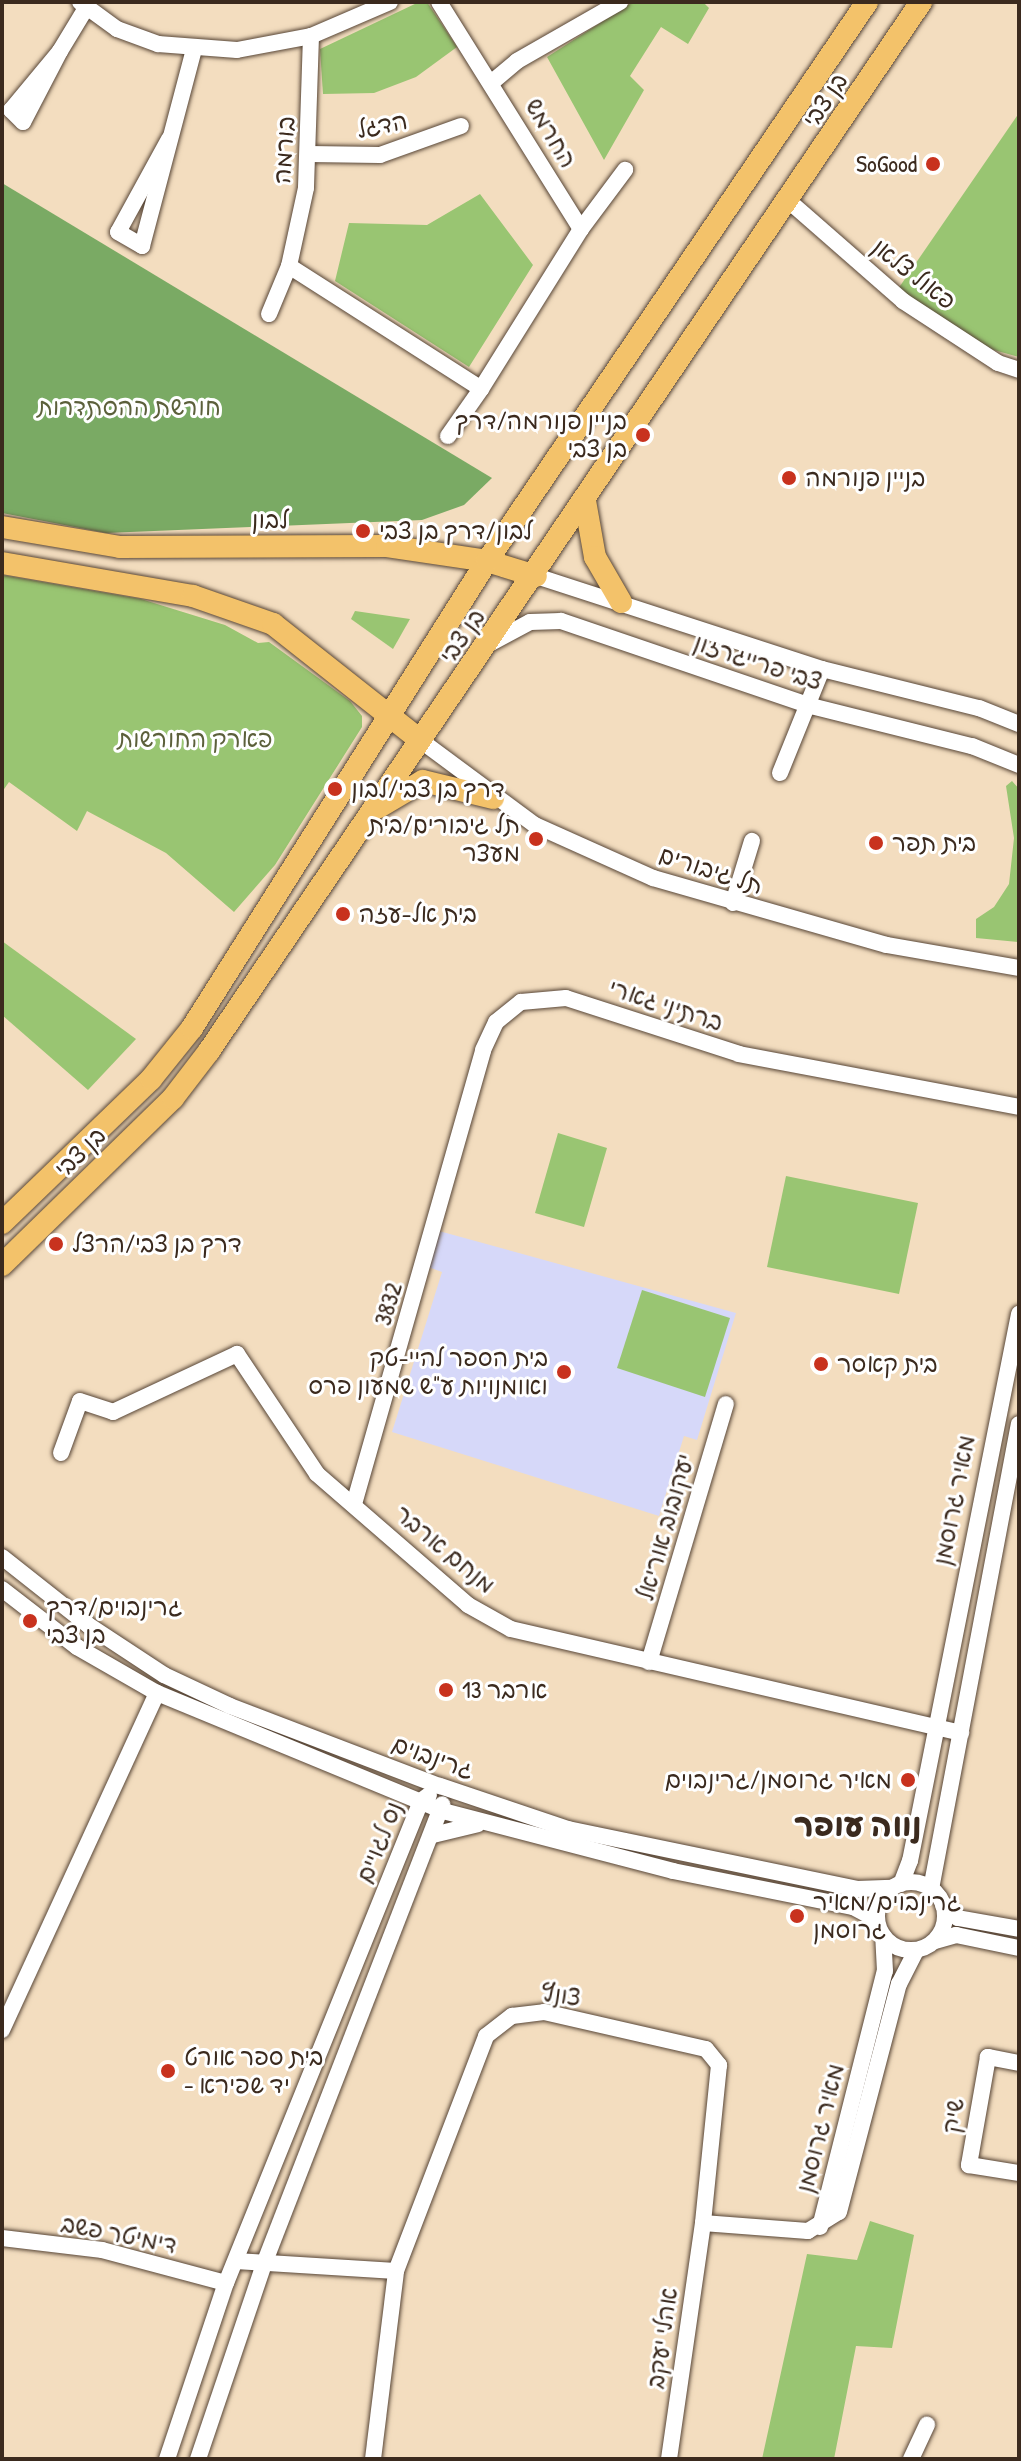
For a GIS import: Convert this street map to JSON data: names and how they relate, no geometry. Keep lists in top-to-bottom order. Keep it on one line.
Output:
{"streets":{"main road":["בן צבי","לבון"],"street":["הדגל","החרמש","בורמה","פאול צלאן","צבי פרייגרזון","תל גיבורים","ברתיני גארי","3832","מאיר גרוסמן","יעקובוב אוריאל","מנחם ארבר","גרינבוים","נס לגויים","צונץ","שיק","דימיטר פשב","אהלי יעקב"]},"crossings":[["בן צבי","פאול צלאן"],["בן צבי","לבון"],["בן צבי","צבי פרייגרזון"],["בן צבי","תל גיבורים"],["הדגל","בורמה"],["לבון","צבי פרייגרזון"],["ברתיני גארי","3832"],["3832","מנחם ארבר"],["מאיר גרוסמן","מנחם ארבר"],["מאיר גרוסמן","גרינבוים"],["יעקובוב אוריאל","מנחם ארבר"],["גרינבוים","נס לגויים"],["נס לגויים","דימיטר פשב"],["צונץ","אהלי יעקב"]],"districts":["נווה עופר"],"parks":["חורשת ההסתדרות","פארק החורשות"],"places":["SoGood","בניין פנורמה/דרך בן צבי","בניין פנורמה","לבון/דרך בן צבי","דרך בן צבי/לבון","תל גיבורים/בית מעצר","בית תפר","בית אל-עזה","דרך בן צבי/הרצל","בית קאסר","בית הספר להיי-טק ואומנויות ע\"ש שמעון פרס","גרינבוים/דרך בן צבי","ארבר 13","מאיר גרוסמן/גרינבוים","גרינבוים/מאיר גרוסמן","בית ספר אורט - יד שפירא"]}
